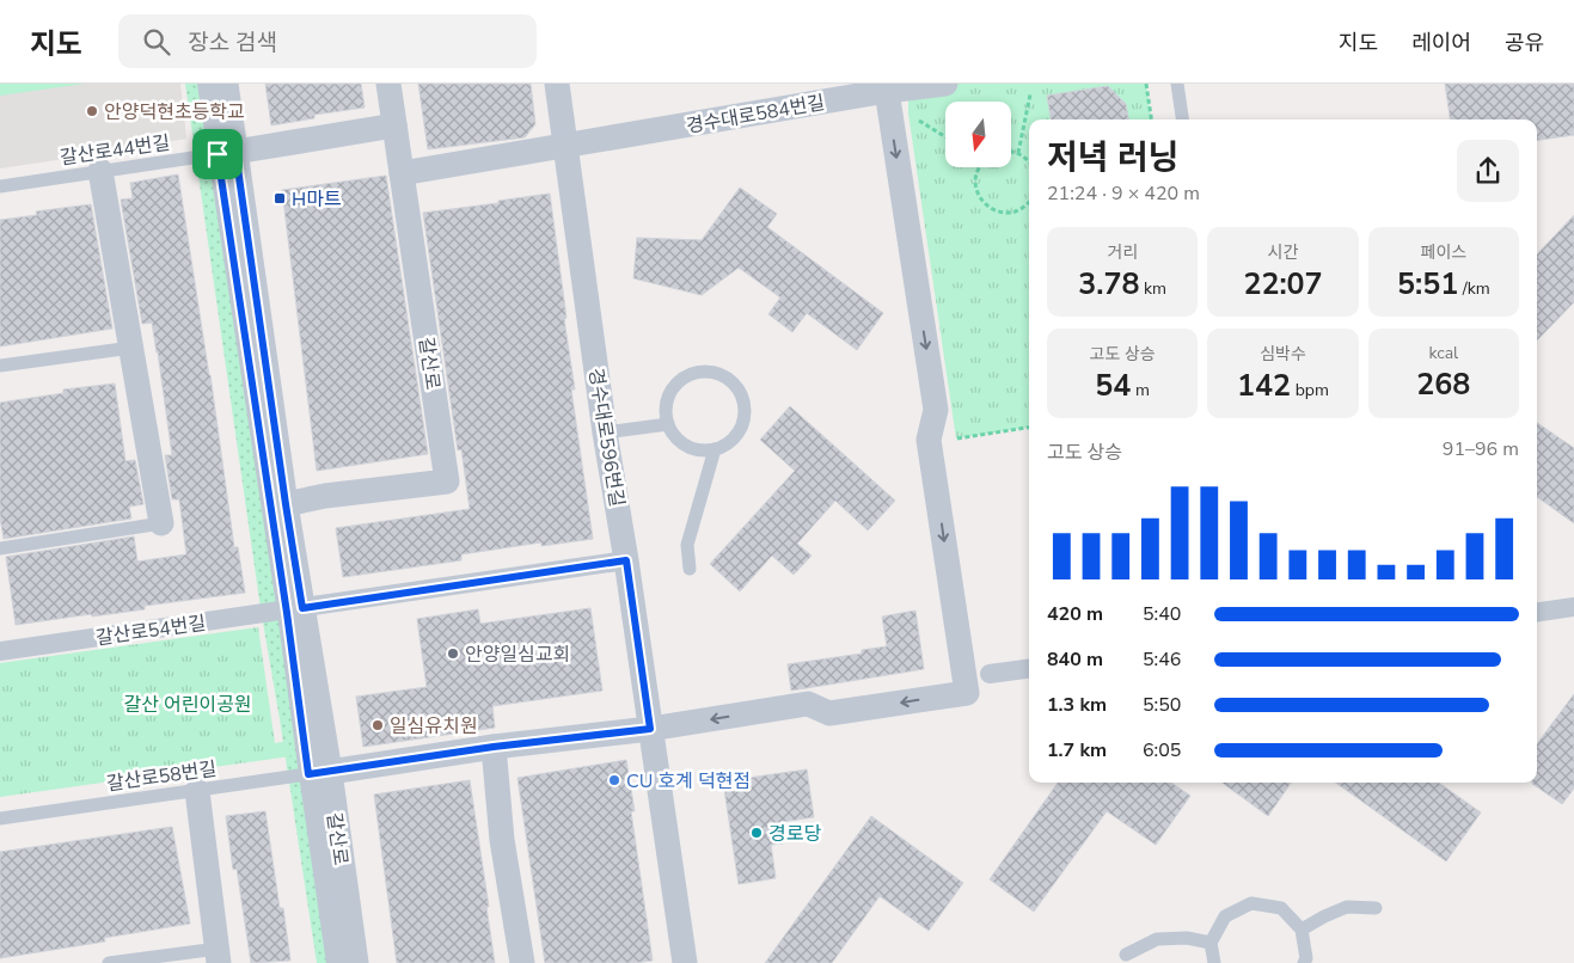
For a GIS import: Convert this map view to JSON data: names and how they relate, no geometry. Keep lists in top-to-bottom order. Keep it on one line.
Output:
{"streets":{"street":["경수대로584번길","갈산로","경수대로596번길","갈산로54번길"],"lane":["갈산로44번길","갈산로58번길"]},"crossings":[["경수대로584번길","갈산로"],["경수대로584번길","경수대로596번길"],["갈산로44번길","갈산로"],["갈산로","갈산로54번길"],["갈산로","갈산로58번길"]],"parks":["갈산 어린이공원"],"places":{"other":["안양덕현초등학교","안양일심교회","일심유치원","CU 호계 덕현점","경로당"],"transit":["H마트"]},"north":"bottom","page":{"header":"지도","search":"장소 검색","nav":["지도","레이어","공유"],"heading":["저녁 러닝","21:24 · 9 × 420 m"],"stats":[["거리","3.78 km"],["시간","22:07"],["페이스","5:51 /km"],["고도 상승","54 m"],["심박수","142 bpm"],["kcal","268"]],"chart":["고도 상승","91–96 m"],"list":[{"name":"420 m","note":"5:40"},{"name":"840 m","note":"5:46"},{"name":"1.3 km","note":"5:50"},{"name":"1.7 km","note":"6:05"}]}}
